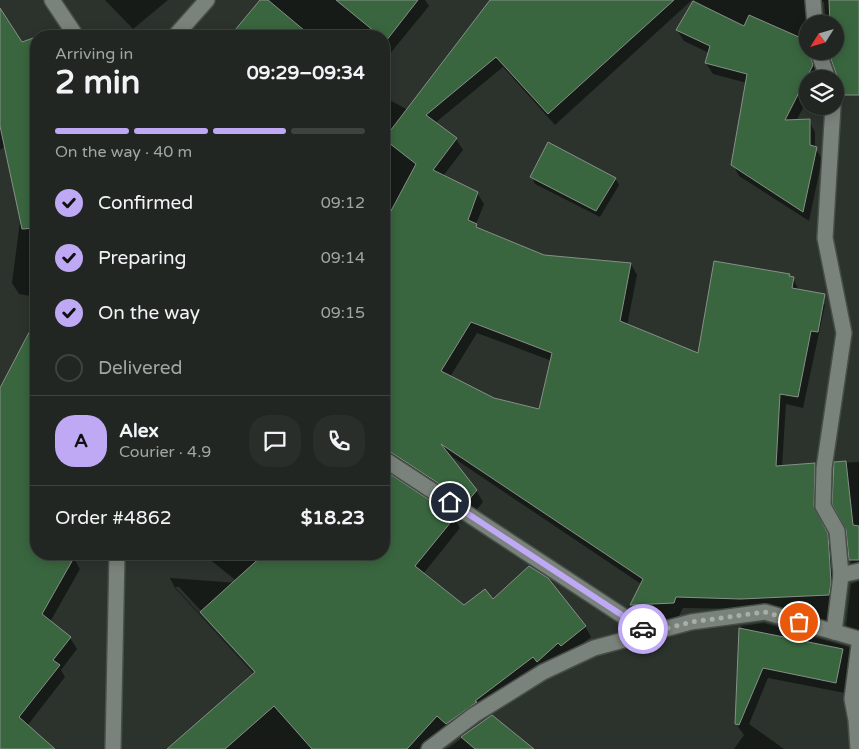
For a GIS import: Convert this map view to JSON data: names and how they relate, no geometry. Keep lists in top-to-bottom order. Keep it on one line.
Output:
{"north":"bottom left","page":{"heading":["2 min","Arriving in","09:29–09:34"],"panel":["Alex","Courier · 4.9","Order #4862","$18.23"],"bar":"On the way · 40 m","list":[["Confirmed","09:12"],["Preparing","09:14"],["On the way","09:15"],"Delivered"],"round":"A"}}
